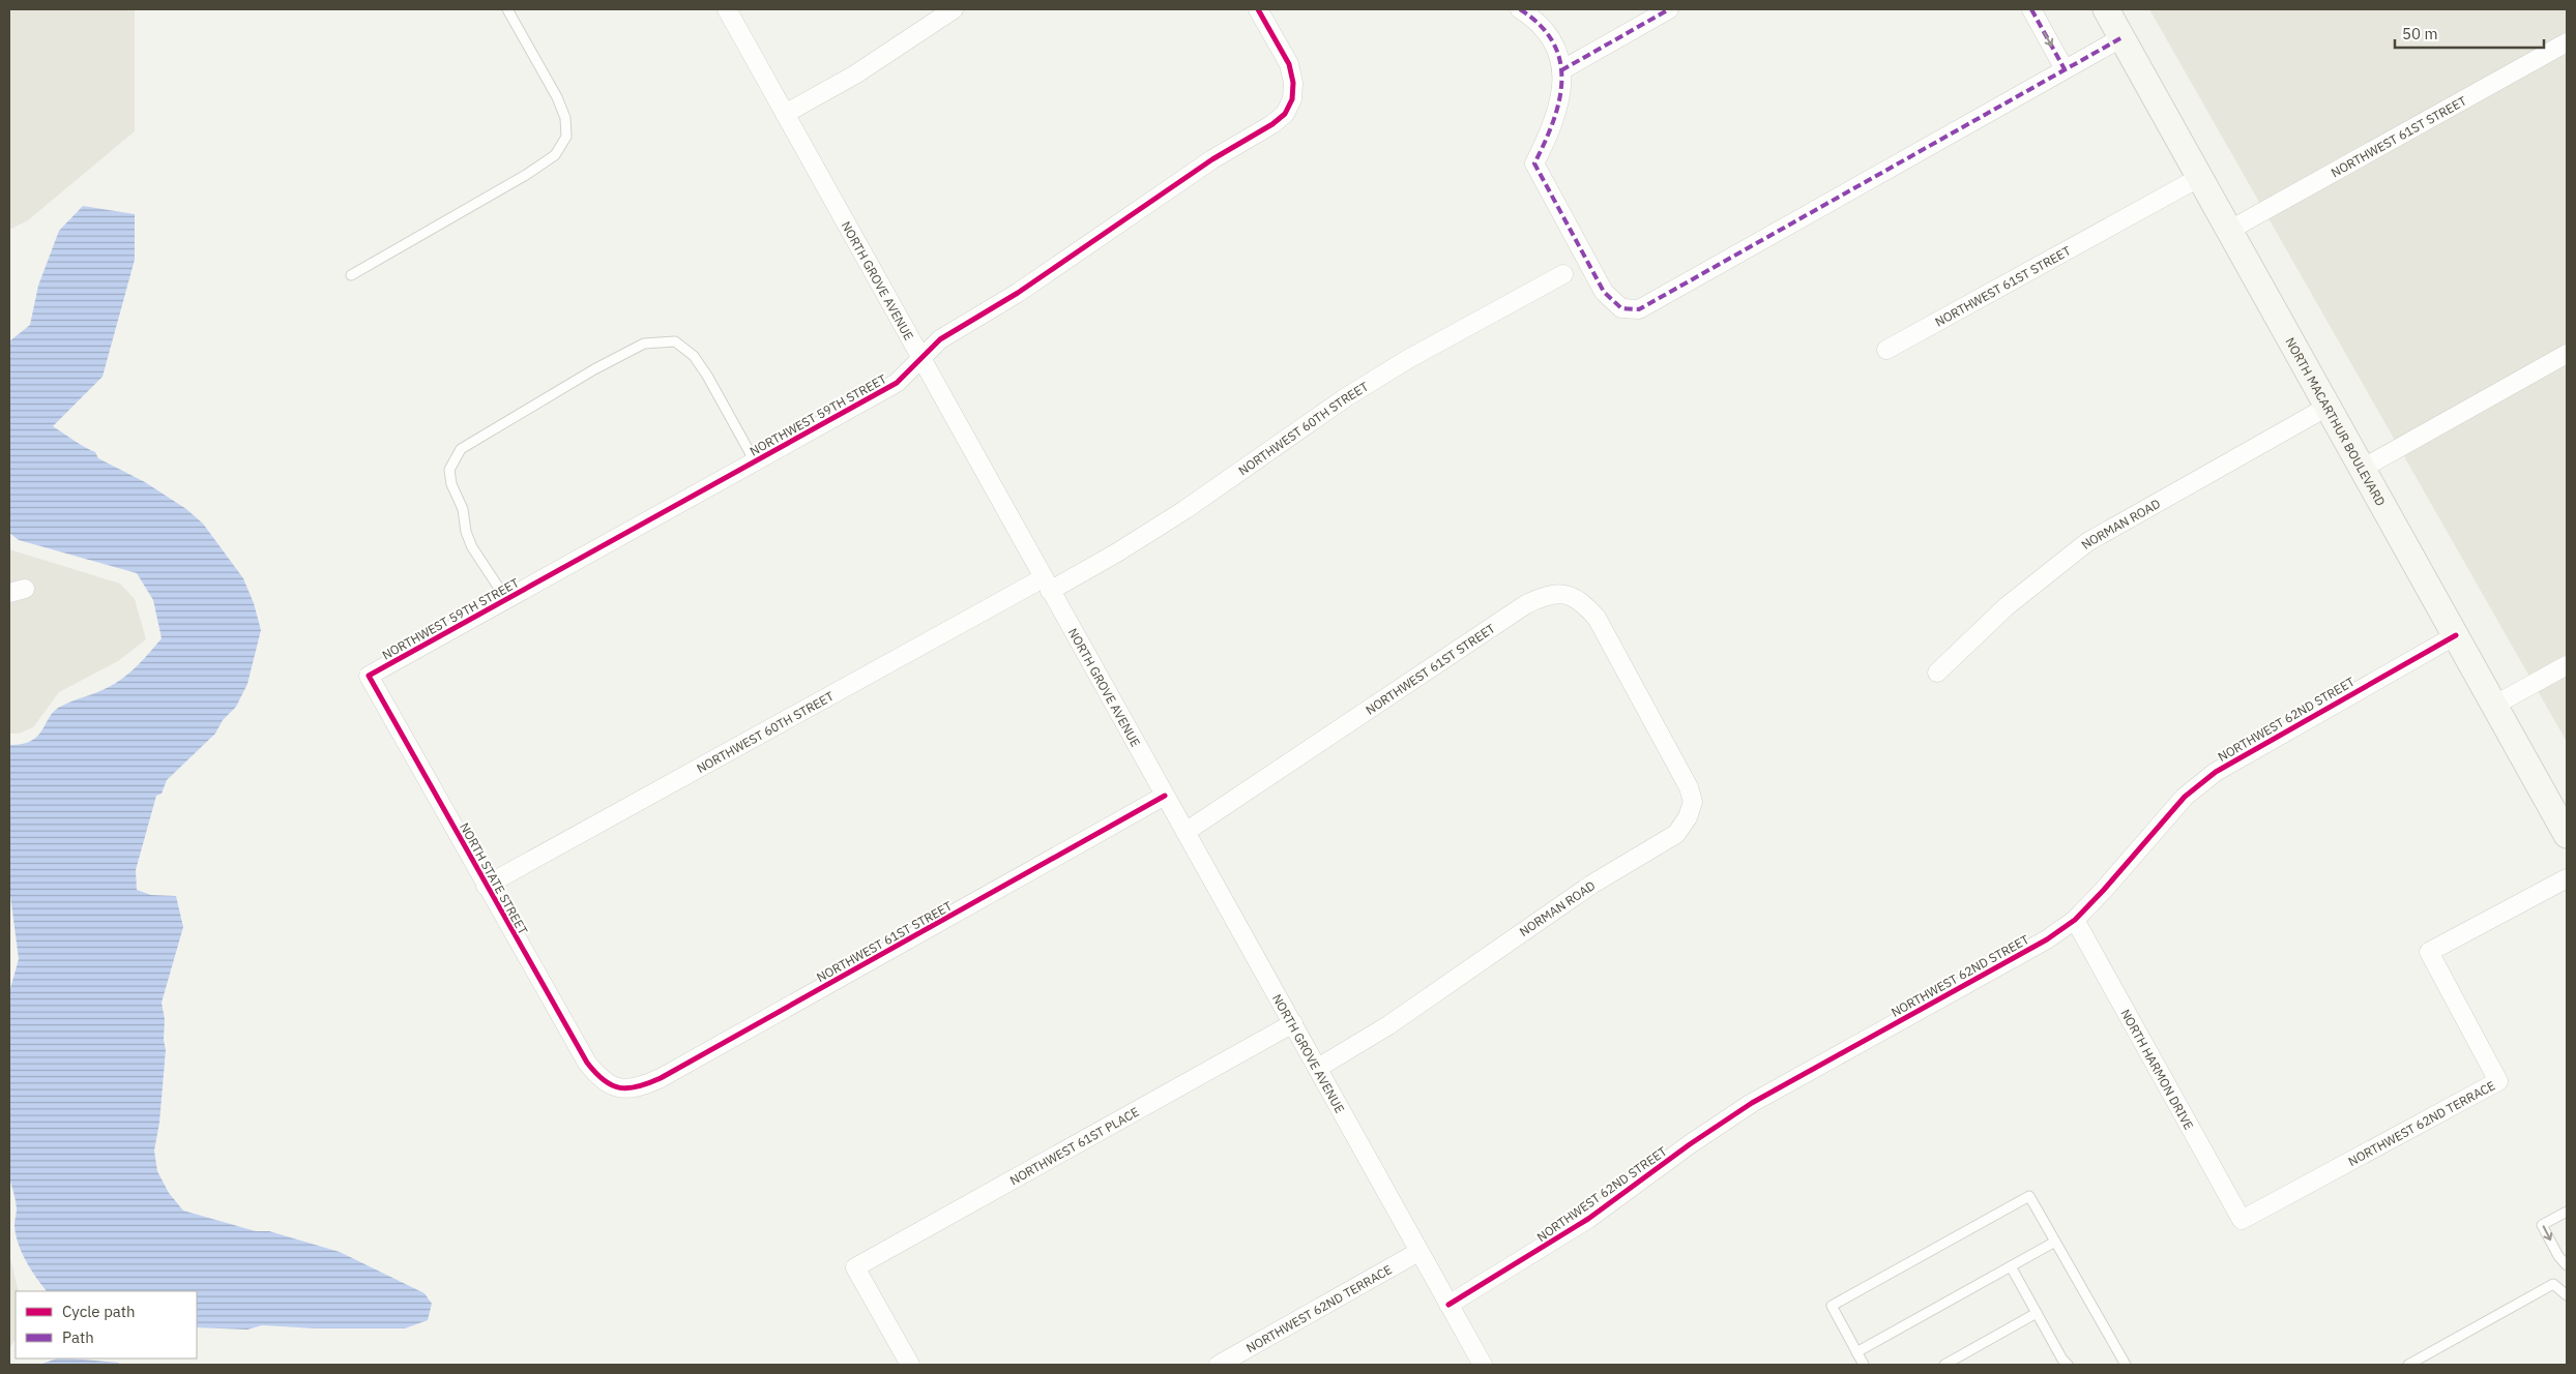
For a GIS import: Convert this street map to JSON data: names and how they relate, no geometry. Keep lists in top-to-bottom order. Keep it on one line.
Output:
{"streets":{"main road":["NORTH MACARTHUR BOULEVARD"],"street":["NORTHWEST 61ST STREET","NORTH GROVE AVENUE","NORTHWEST 59TH STREET","NORTHWEST 60TH STREET","NORMAN ROAD","NORTHWEST 62ND STREET","NORTH STATE STREET","NORTH HARMON DRIVE","NORTHWEST 62ND TERRACE","NORTHWEST 61ST PLACE"]},"crossings":[["NORTHWEST 61ST STREET","NORTH GROVE AVENUE"],["NORTHWEST 61ST STREET","NORTH MACARTHUR BOULEVARD"],["NORTHWEST 61ST STREET","NORMAN ROAD"],["NORTHWEST 61ST STREET","NORTH STATE STREET"],["NORTH GROVE AVENUE","NORTHWEST 59TH STREET"],["NORTH GROVE AVENUE","NORTHWEST 60TH STREET"],["NORTH GROVE AVENUE","NORMAN ROAD"],["NORTH GROVE AVENUE","NORTHWEST 62ND STREET"],["NORTH GROVE AVENUE","NORTHWEST 62ND TERRACE"],["NORTH GROVE AVENUE","NORTHWEST 61ST PLACE"],["NORTHWEST 59TH STREET","NORTH STATE STREET"],["NORTH MACARTHUR BOULEVARD","NORMAN ROAD"],["NORTH MACARTHUR BOULEVARD","NORTHWEST 62ND STREET"],["NORTHWEST 60TH STREET","NORTH STATE STREET"],["NORTHWEST 62ND STREET","NORTH HARMON DRIVE"],["NORTH HARMON DRIVE","NORTHWEST 62ND TERRACE"]],"legend":["Cycle path","Path"],"scale_bar":"50 m"}
